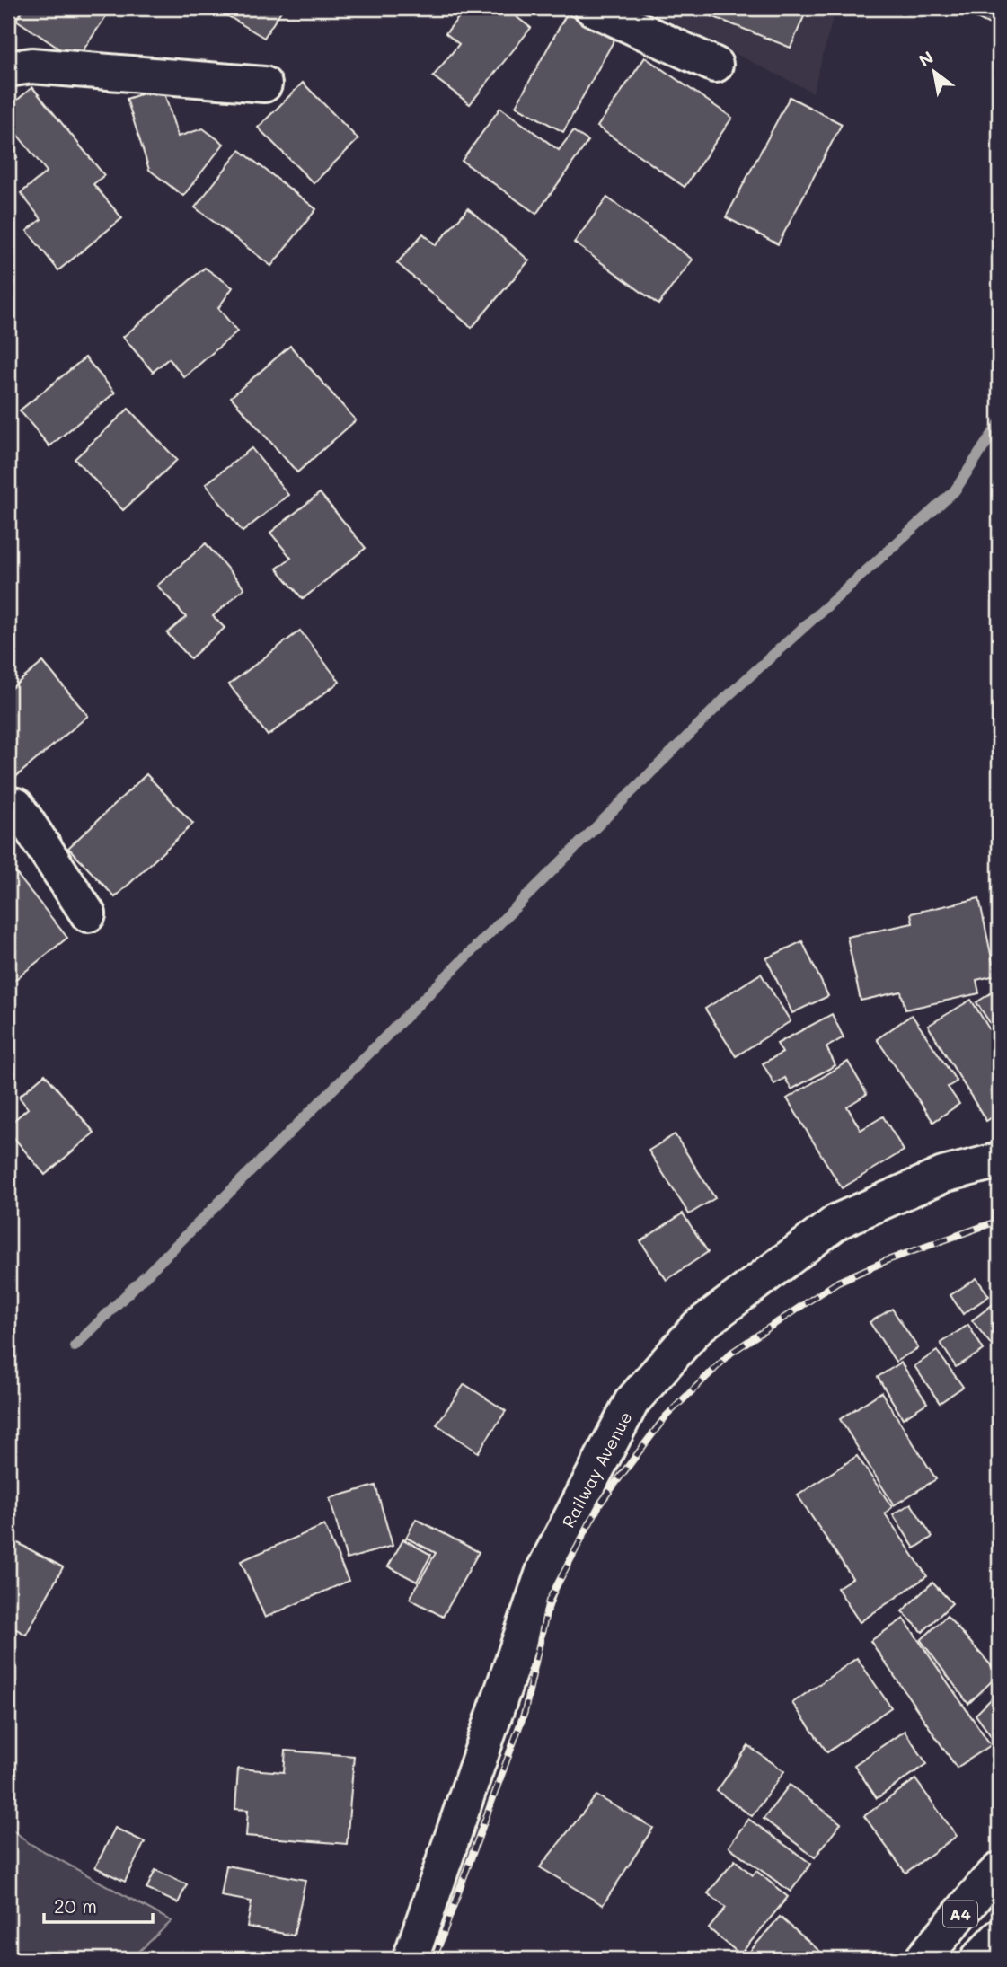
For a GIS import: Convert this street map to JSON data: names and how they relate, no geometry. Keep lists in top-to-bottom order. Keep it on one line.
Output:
{"streets":{"main road":["Railway Avenue","A4"]},"scale_bar":"20 m","north":"top left"}
